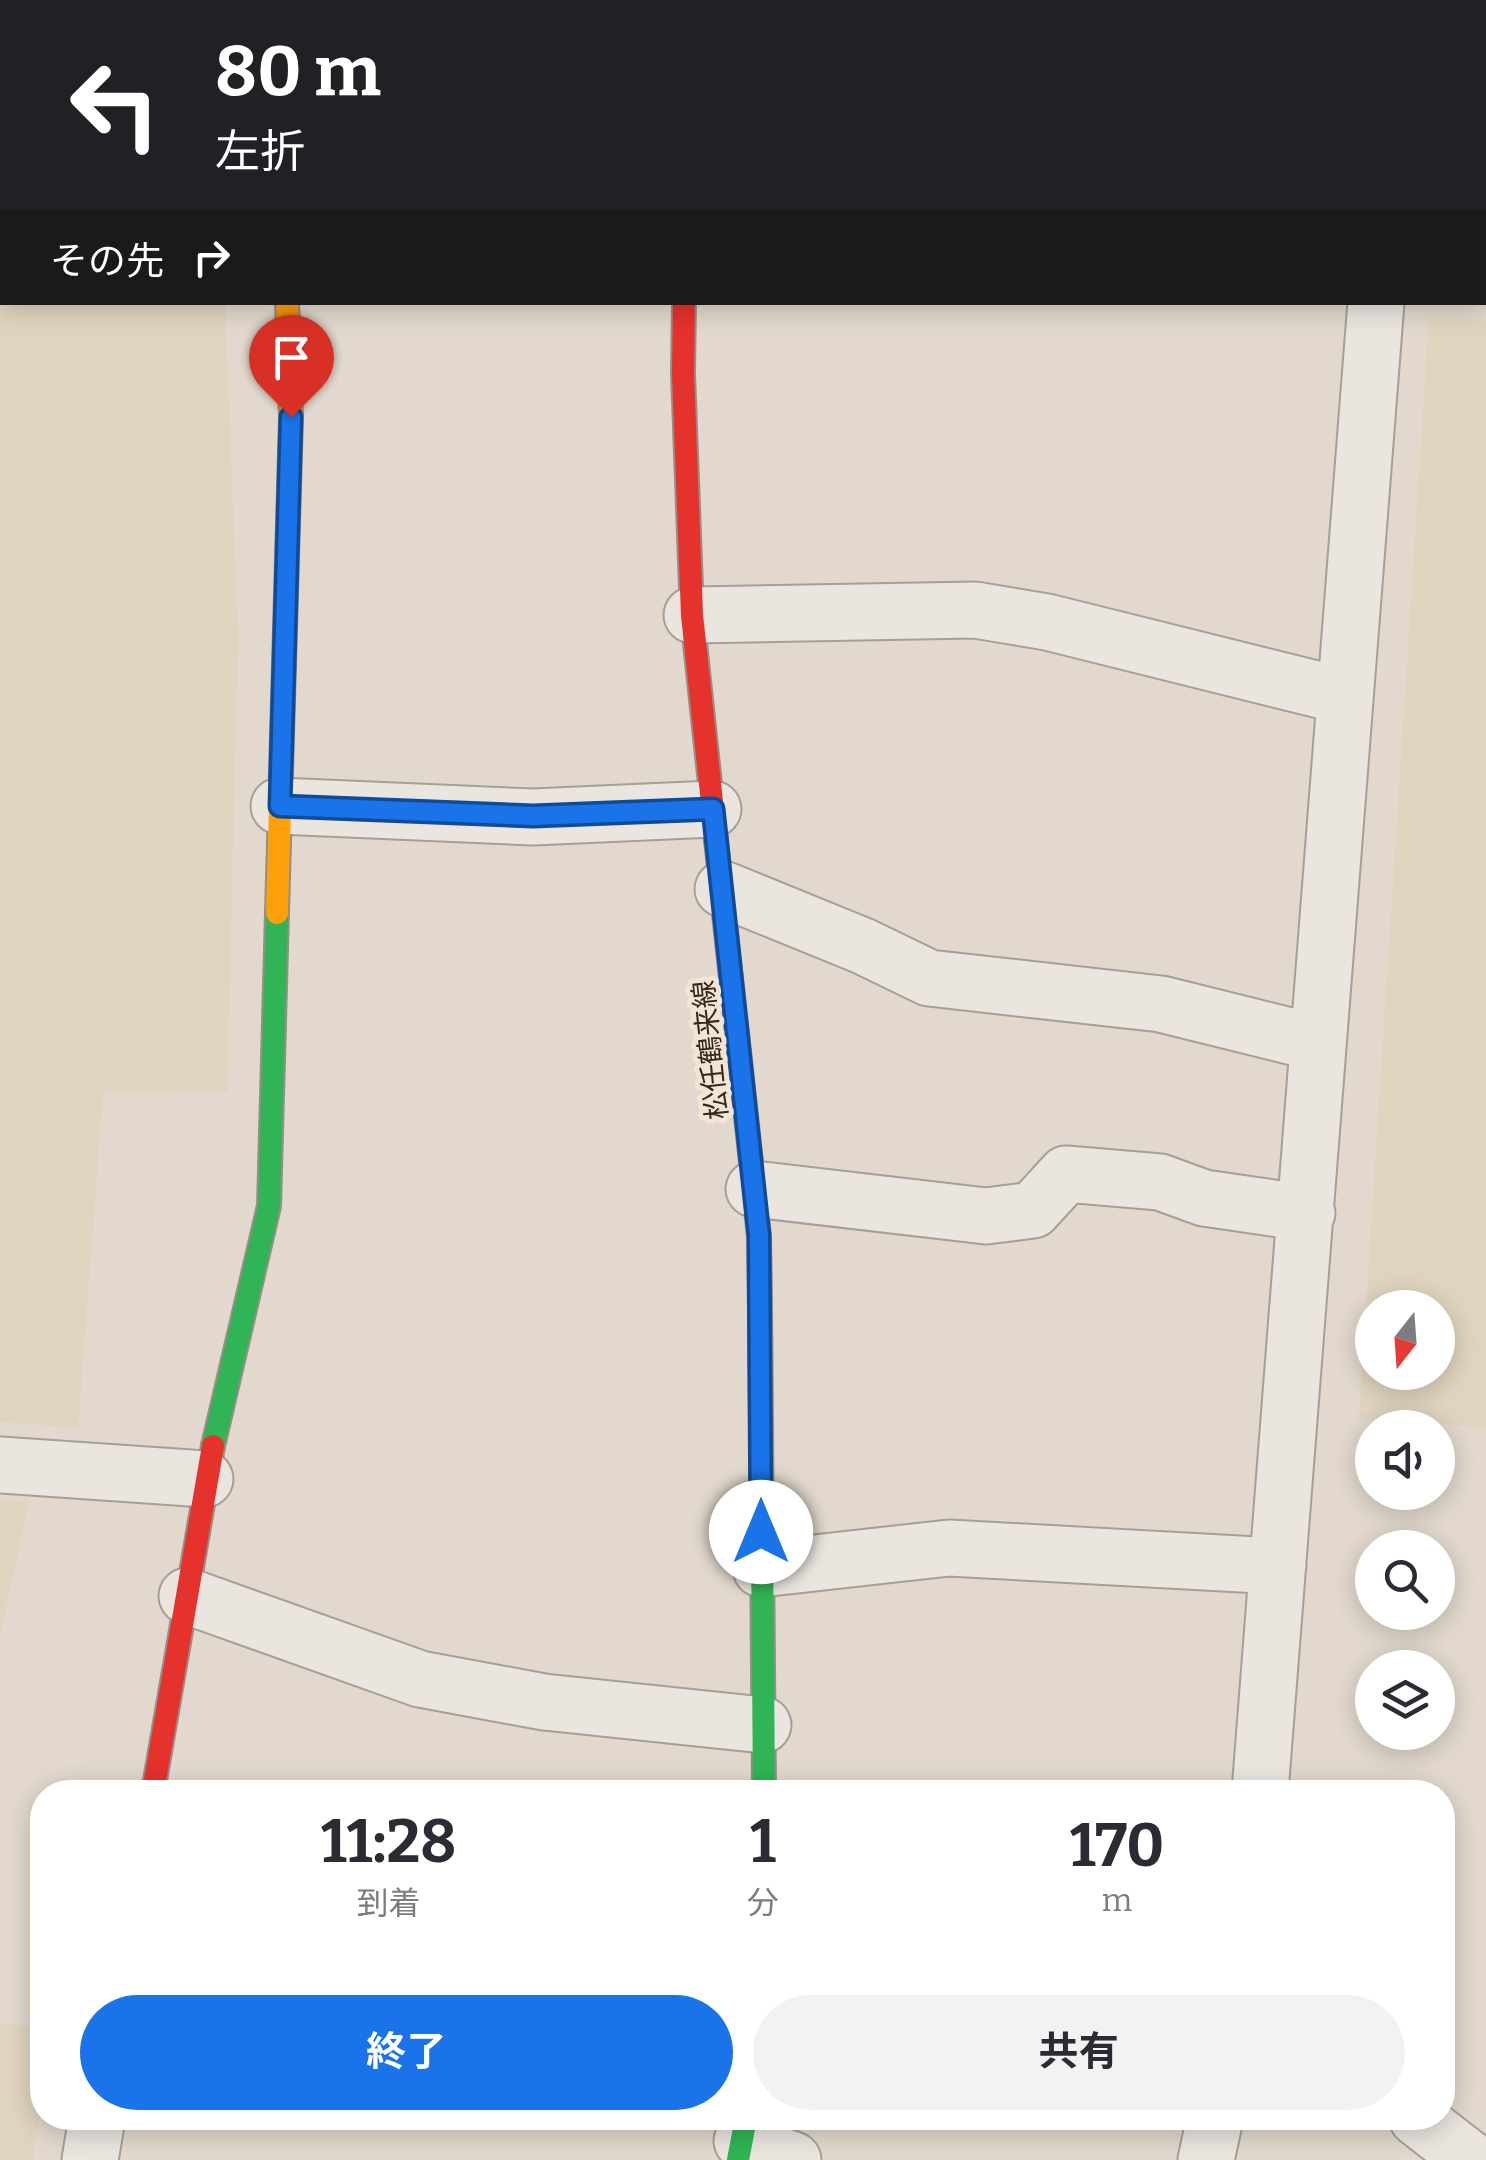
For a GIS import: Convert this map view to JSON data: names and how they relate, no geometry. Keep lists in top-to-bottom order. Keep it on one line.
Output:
{"streets":{"main road":["松任鶴来線"]},"north":"bottom","page":{"turn":["80 m","左折"],"then":"その先","eta":["11:28","到着","1","分","170","m"],"buttons":["終了","共有"]}}
